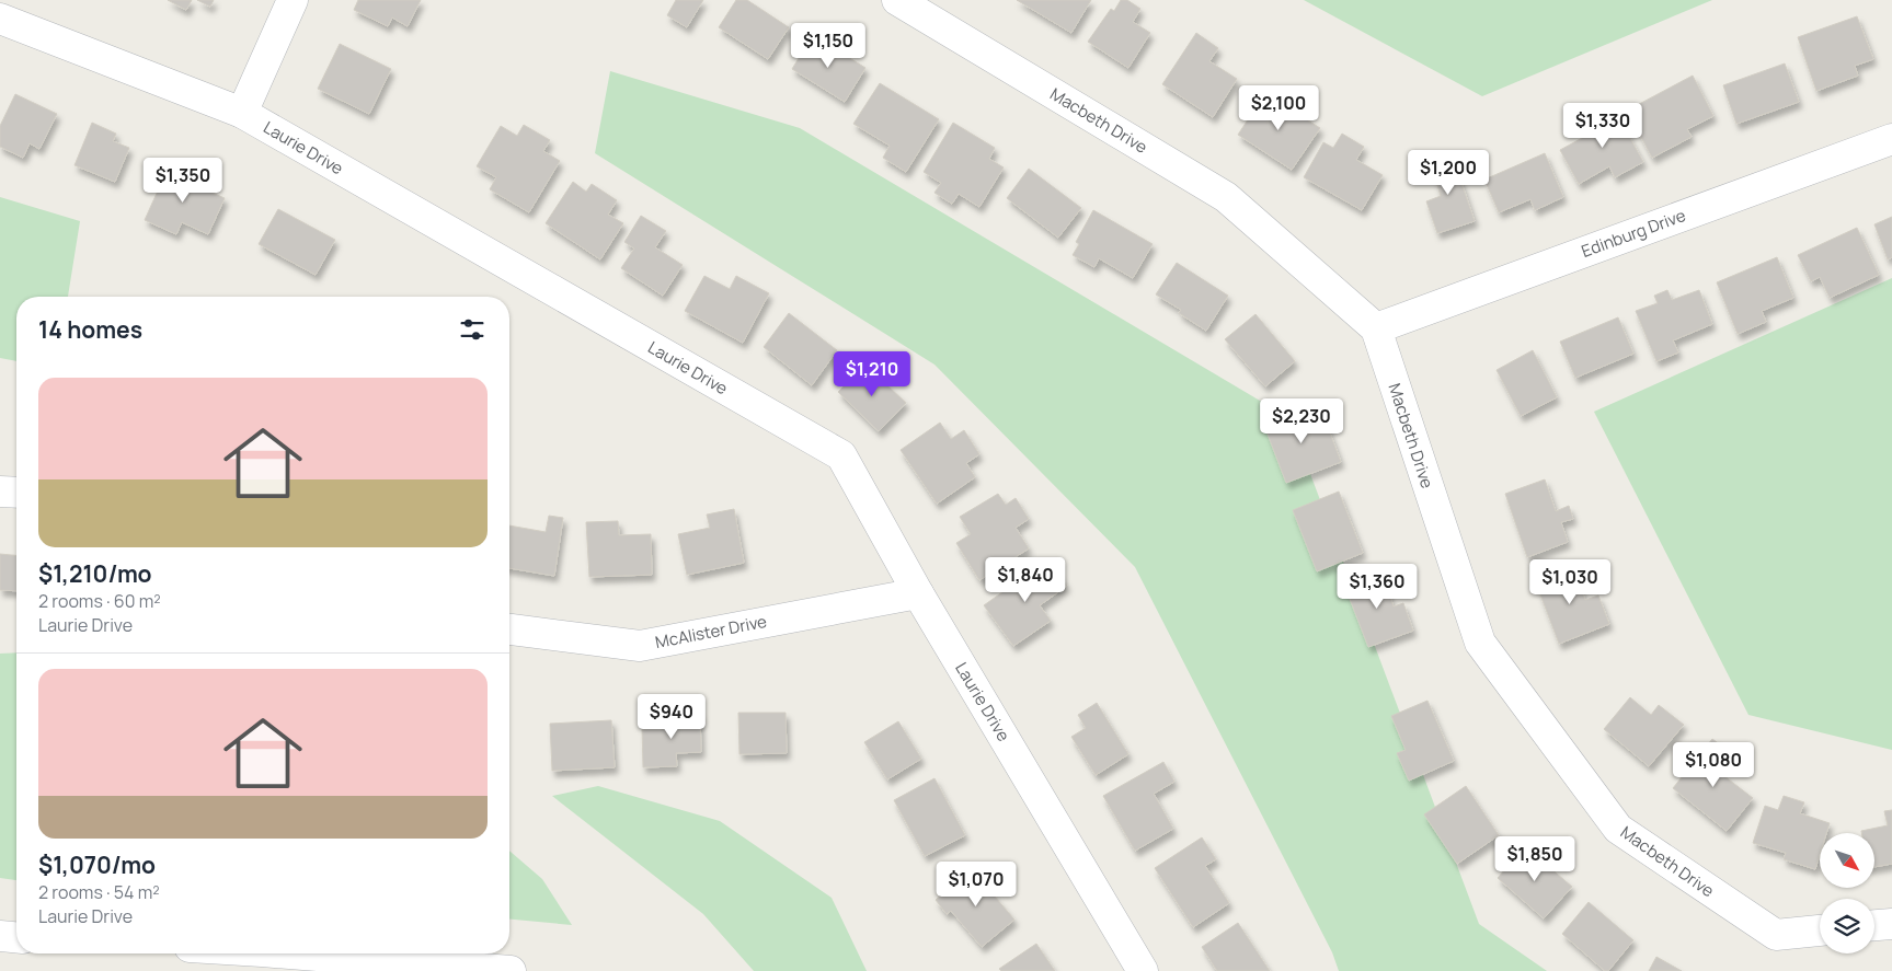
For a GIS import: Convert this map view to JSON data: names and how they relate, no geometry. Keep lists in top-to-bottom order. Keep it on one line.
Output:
{"streets":{"street":["Macbeth Drive","Laurie Drive","Edinburg Drive","McAlister Drive"]},"crossings":[["Macbeth Drive","Edinburg Drive"],["Laurie Drive","McAlister Drive"]],"north":"bottom right","page":{"price":["$1,150","$2,100","$1,330","$1,200","$1,350","$1,210","$2,230","$1,840","$1,030","$1,360","$940","$1,080","$1,850","$1,070"],"heading":"14 homes","list":[{"name":"$1,210/mo","note":"2 rooms · 60 m² · Laurie Drive"},{"name":"$1,070/mo","note":"2 rooms · 54 m² · Laurie Drive"}]}}
